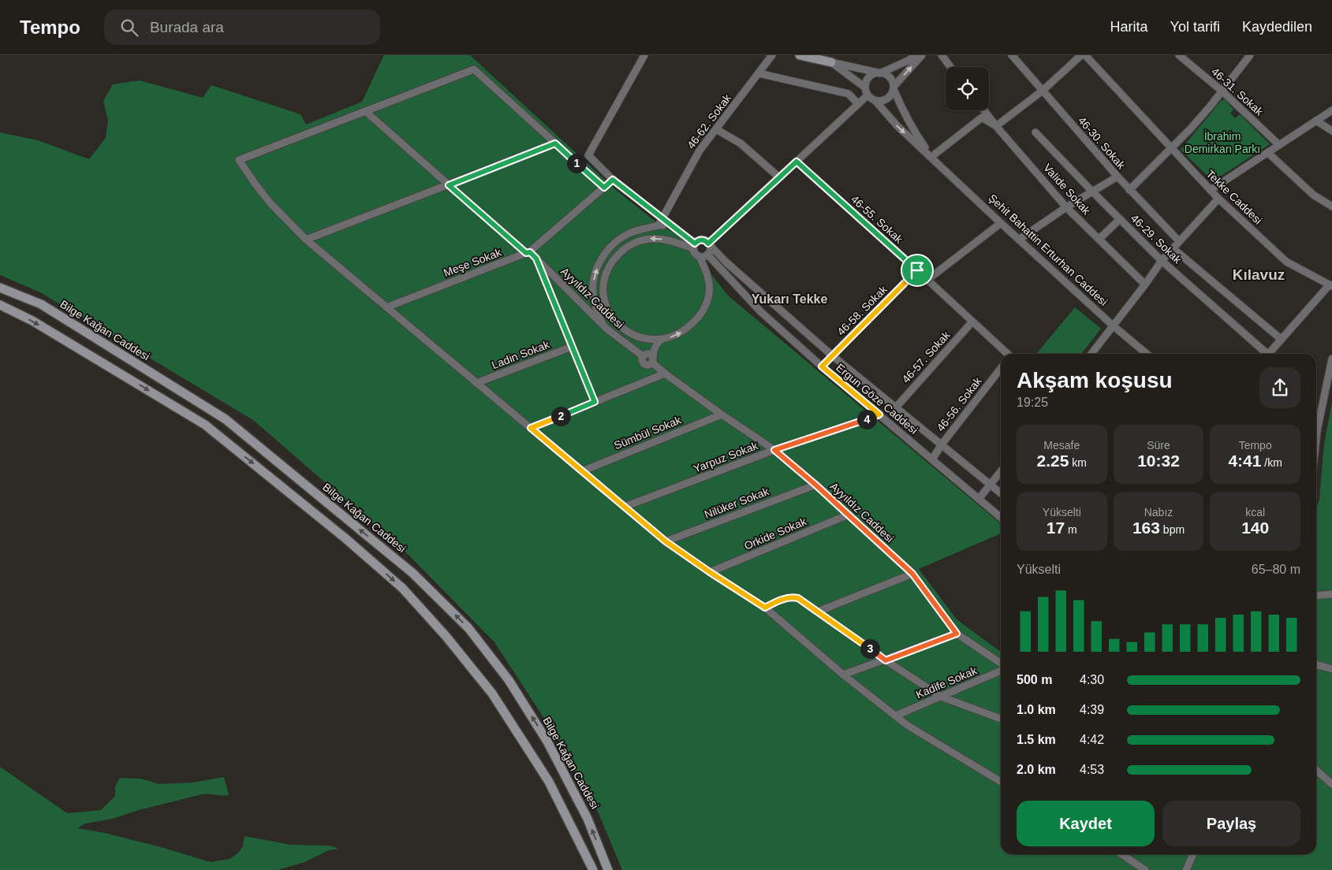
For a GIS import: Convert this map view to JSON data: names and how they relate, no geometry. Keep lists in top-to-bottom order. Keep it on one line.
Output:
{"streets":{"main road":["Bilge Kağan Caddesi"],"street":["46-31. Sokak","46-62. Sokak","46-30. Sokak","Valide Sokak","Tekke Caddesi","46-55. Sokak","46-29. Sokak","Şehit Bahattin Erturhan Caddesi","Meşe Sokak","Ayyıldız Caddesi","46-58. Sokak","Ladin Sokak","46-57. Sokak","Ergun Göze Caddesi","46-56. Sokak","Sümbül Sokak","Yarpuz Sokak","Nilüker Sokak","Orkide Sokak","Kadife Sokak"]},"crossings":[["46-55. Sokak","46-58. Sokak"],["46-55. Sokak","46-57. Sokak"],["Meşe Sokak","Ayyıldız Caddesi"],["Ayyıldız Caddesi","Sümbül Sokak"],["Ayyıldız Caddesi","Yarpuz Sokak"],["Ayyıldız Caddesi","Nilüker Sokak"],["Ayyıldız Caddesi","Orkide Sokak"],["46-58. Sokak","Ergun Göze Caddesi"],["46-57. Sokak","Ergun Göze Caddesi"],["Ergun Göze Caddesi","46-56. Sokak"],["Ergun Göze Caddesi","Yarpuz Sokak"]],"districts":["Kılavuz","Yukarı Tekke"],"parks":["İbrahim Demirkan Parkı"],"page":{"header":"Tempo","search":"Burada ara","nav":["Harita","Yol tarifi","Kaydedilen"],"pins":["1","2","4","3"],"heading":["Akşam koşusu","19:25"],"stats":[["Mesafe","2.25 km"],["Süre","10:32"],["Tempo","4:41 /km"],["Yükselti","17 m"],["Nabız","163 bpm"],["kcal","140"]],"chart":["Yükselti","65–80 m"],"list":[{"name":"500 m","note":"4:30"},{"name":"1.0 km","note":"4:39"},{"name":"1.5 km","note":"4:42"},{"name":"2.0 km","note":"4:53"}],"buttons":["Kaydet","Paylaş"]}}
